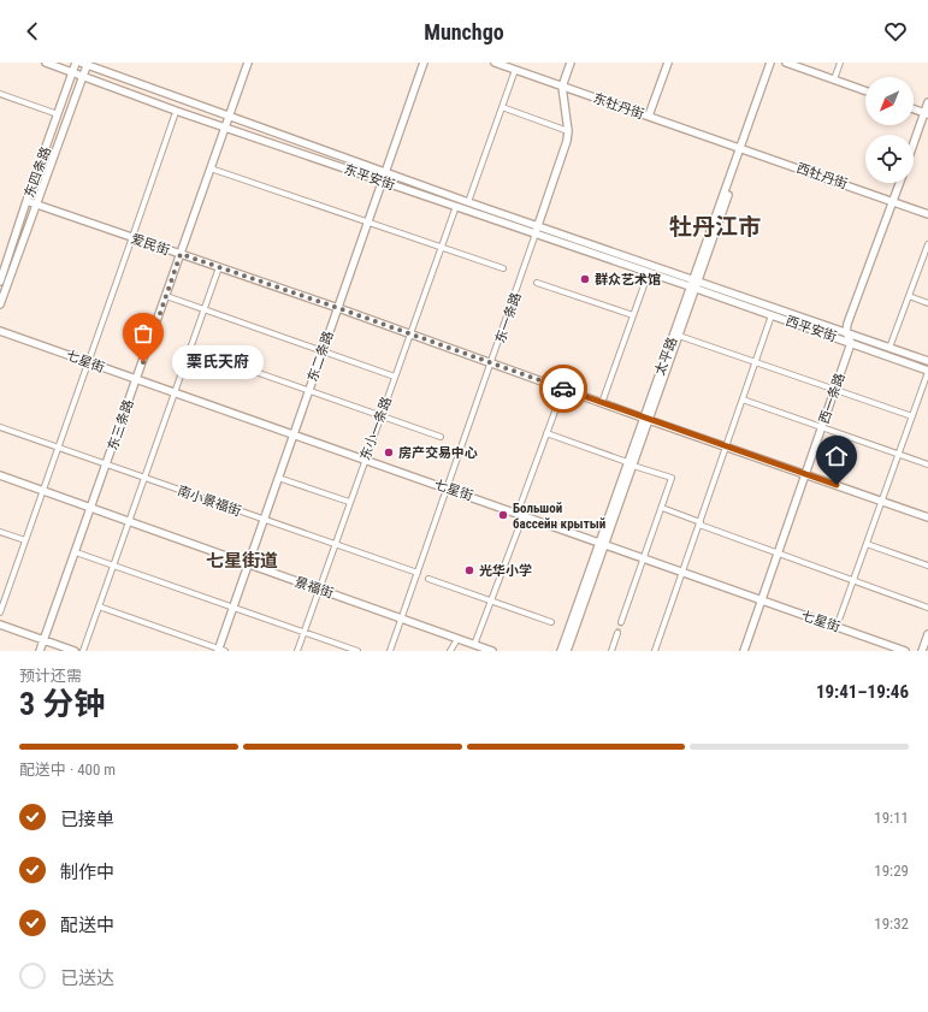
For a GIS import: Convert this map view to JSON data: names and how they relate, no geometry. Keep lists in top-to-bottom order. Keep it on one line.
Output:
{"streets":{"street":["东牡丹街","东四条路","西牡丹街","东平安街","爱民街","东一条路","西平安街","东二条路","太平路","七星街","西一条路","东三条路","东小一条路","南小景福街","景福街"]},"crossings":[["东牡丹街","西牡丹街"],["东牡丹街","东一条路"],["东牡丹街","太平路"],["东四条路","东平安街"],["东四条路","爱民街"],["西牡丹街","太平路"],["东平安街","东一条路"],["东平安街","西平安街"],["东平安街","东二条路"],["东平安街","太平路"],["东平安街","东三条路"],["东平安街","东小一条路"],["爱民街","东一条路"],["爱民街","东二条路"],["爱民街","太平路"],["爱民街","西一条路"],["爱民街","东三条路"],["爱民街","东小一条路"],["东一条路","七星街"],["东一条路","南小景福街"],["东一条路","景福街"],["西平安街","太平路"],["西平安街","西一条路"],["东二条路","七星街"],["东二条路","南小景福街"],["东二条路","景福街"],["太平路","七星街"],["七星街","西一条路"],["七星街","东三条路"],["七星街","东小一条路"],["东三条路","南小景福街"],["东三条路","景福街"],["东小一条路","南小景福街"],["东小一条路","景福街"]],"districts":["牡丹江市","七星街道"],"places":["群众艺术馆","栗氏天府","房产交易中心","Большой бассейн крытый","光华小学"],"north":"bottom left","page":{"header":"Munchgo","bubble":"栗氏天府","heading":["3 分钟","预计还需","19:41–19:46"],"bar":"配送中 · 400 m","list":[["已接单","19:11"],["制作中","19:29"],["配送中","19:32"],"已送达"]}}
